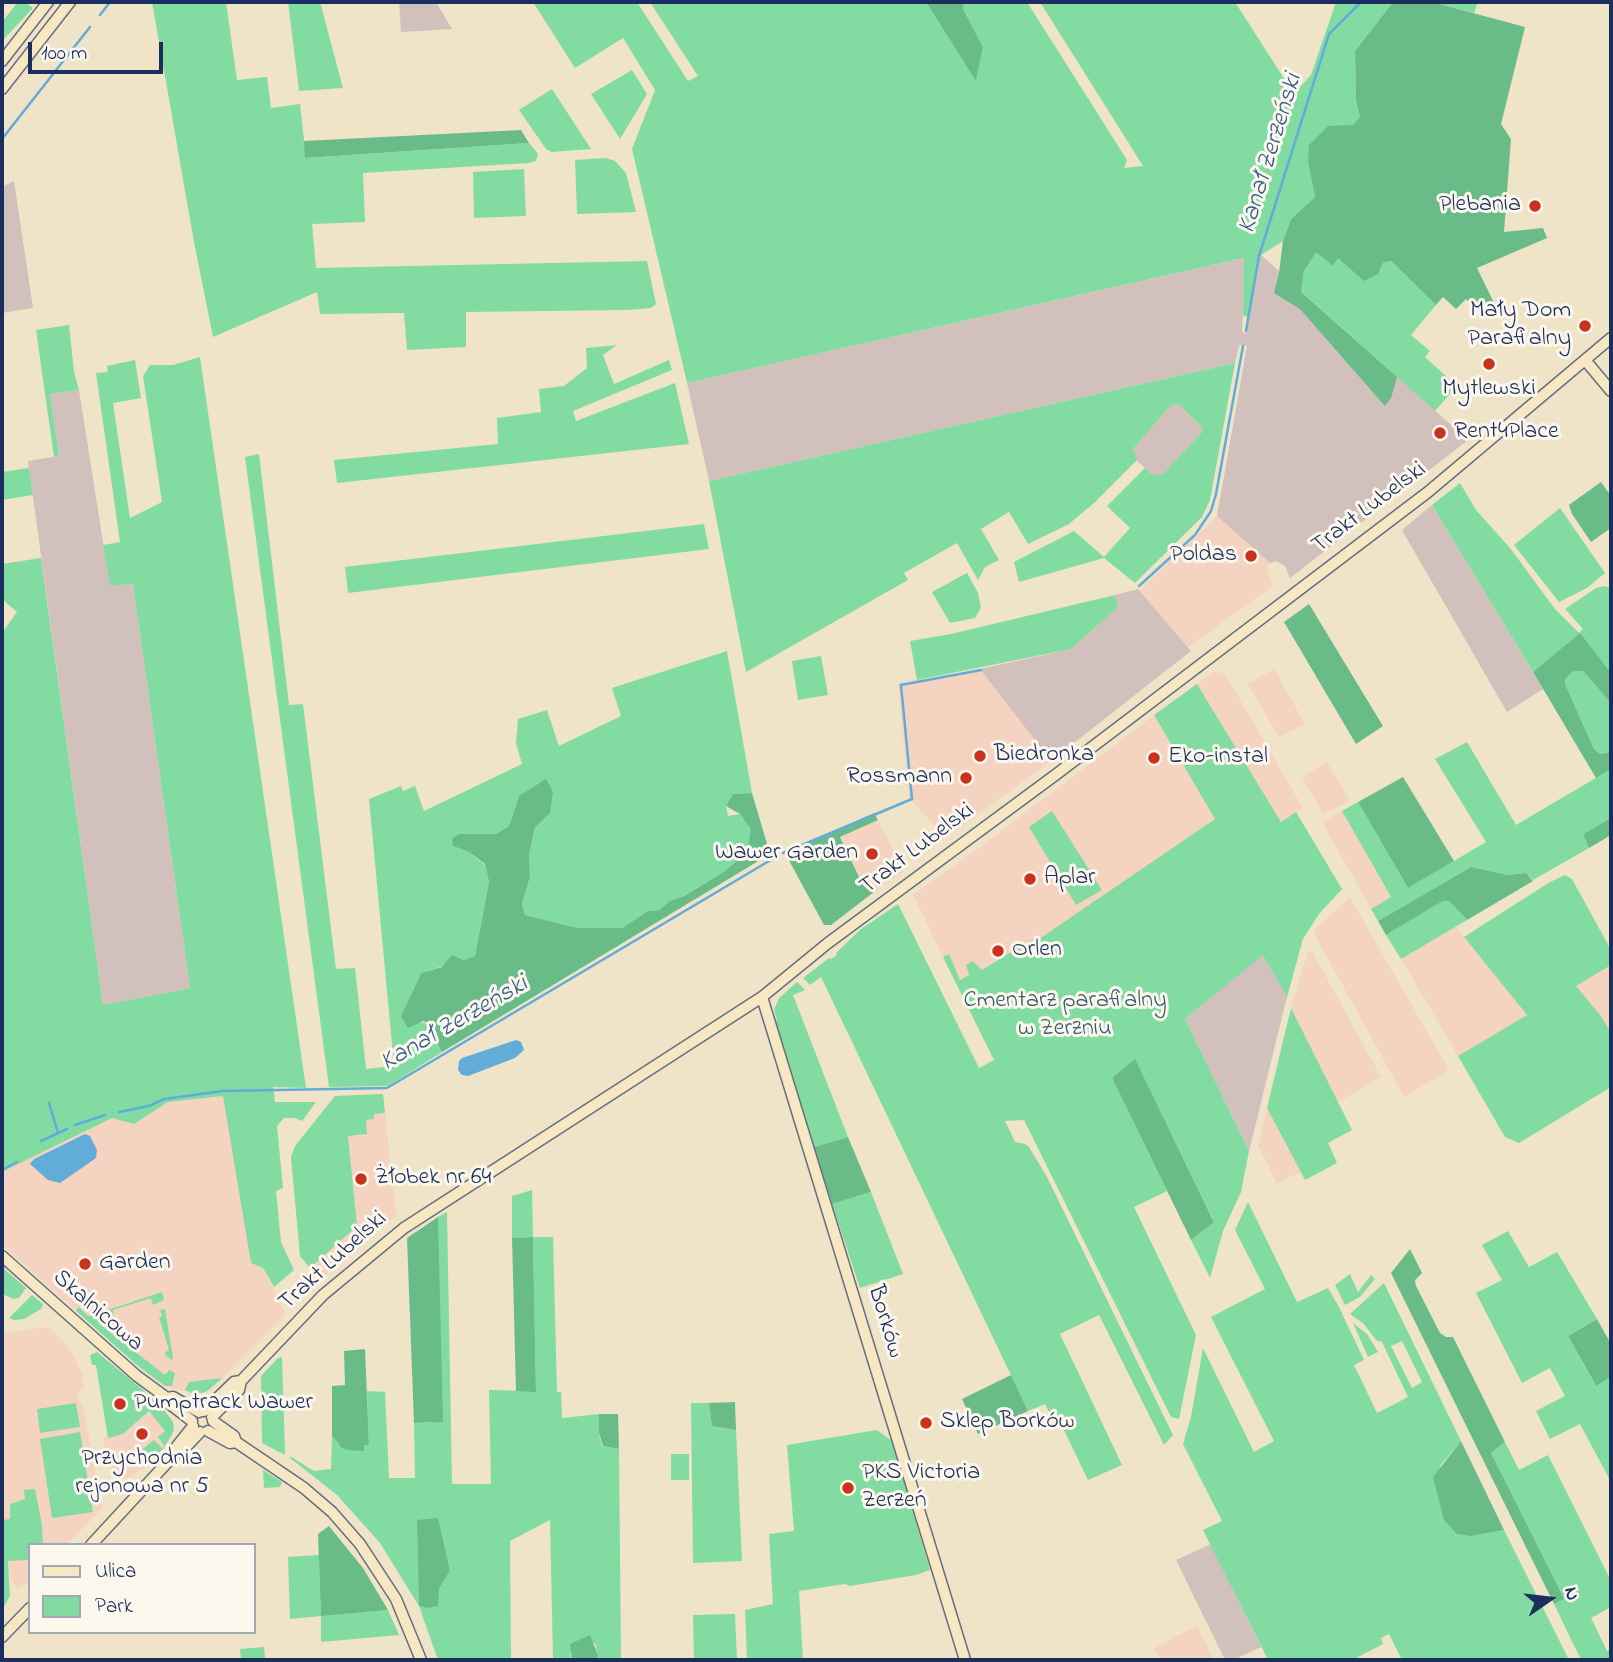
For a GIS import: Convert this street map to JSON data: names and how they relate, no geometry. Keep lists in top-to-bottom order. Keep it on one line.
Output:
{"streets":{"street":["Trakt Lubelski","Skalnicowa","Borków"]},"crossings":[["Trakt Lubelski","Skalnicowa"],["Trakt Lubelski","Borków"]],"water":["Kanał Zerzeński"],"parks":["Cmentarz parafialny w Zerzniu"],"places":["Plebania","Mały Dom Parafialny","Mytlewski","Rent4Place","Poldas","Biedronka","Eko-instal","Rossmann","Wawer Garden","Aplar","Orlen","Żłobek nr 64","Garden","Pumptrack Wawer","Sklep Borków","Przychodnia rejonowa nr 5","PKS Victoria Zerzeń"],"legend":["Ulica","Park"],"scale_bar":"100 m","north":"right"}
